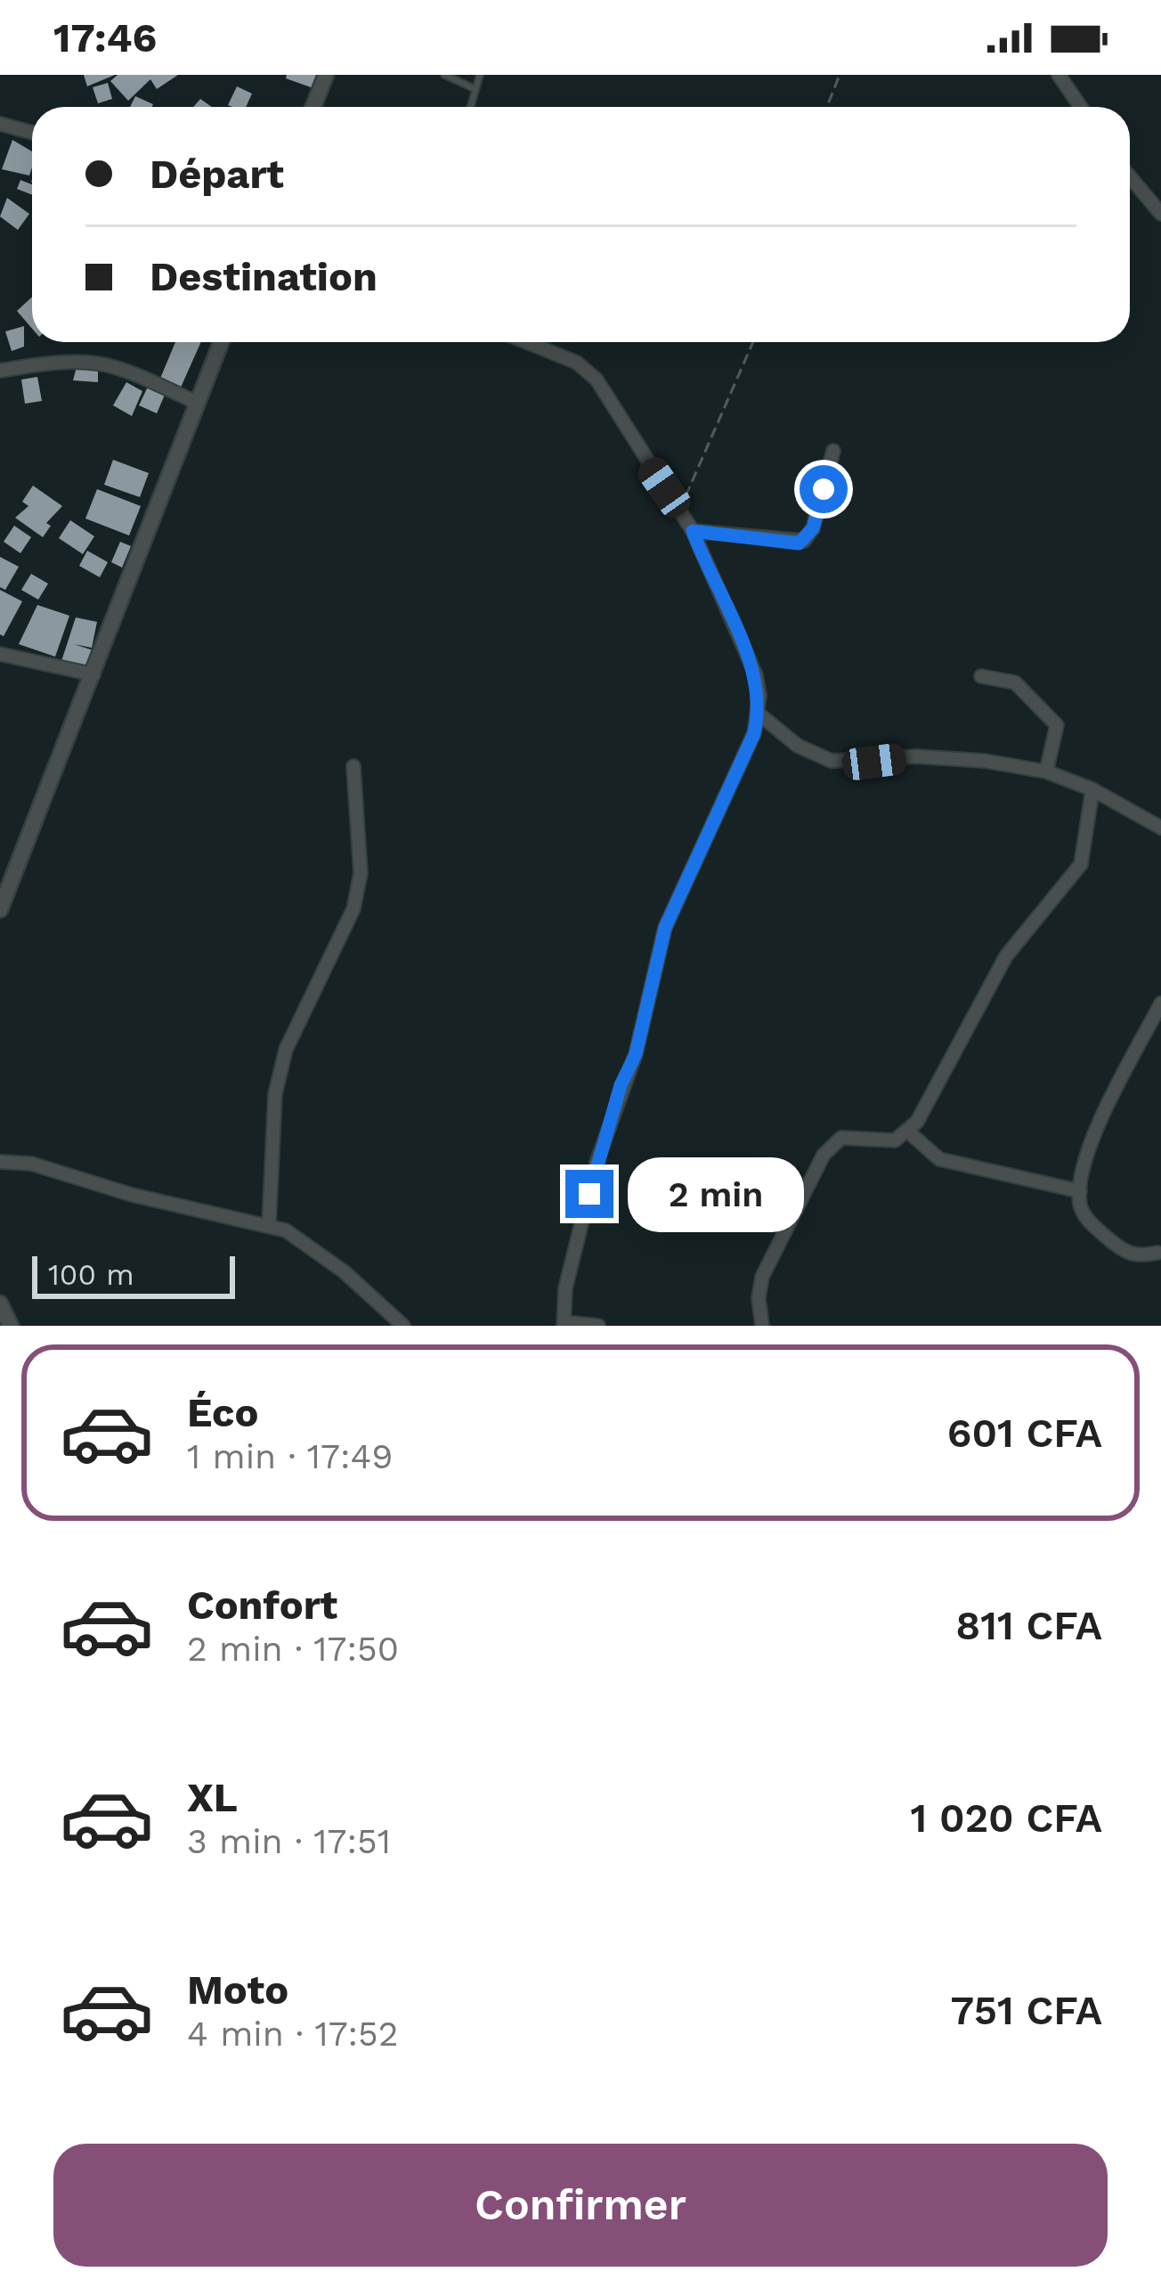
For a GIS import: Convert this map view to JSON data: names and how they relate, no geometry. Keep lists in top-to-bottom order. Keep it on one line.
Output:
{"scale_bar":"100 m","page":{"status":"17:46","banner":["Départ","Destination"],"bubble":"2 min","scale":"100 m","list":[{"name":"Éco","note":"1 min · 17:49","value":"601 CFA"},{"name":"Confort","note":"2 min · 17:50","value":"811 CFA"},{"name":"XL","note":"3 min · 17:51","value":"1 020 CFA"},{"name":"Moto","note":"4 min · 17:52","value":"751 CFA"}],"buttons":"Confirmer"}}
